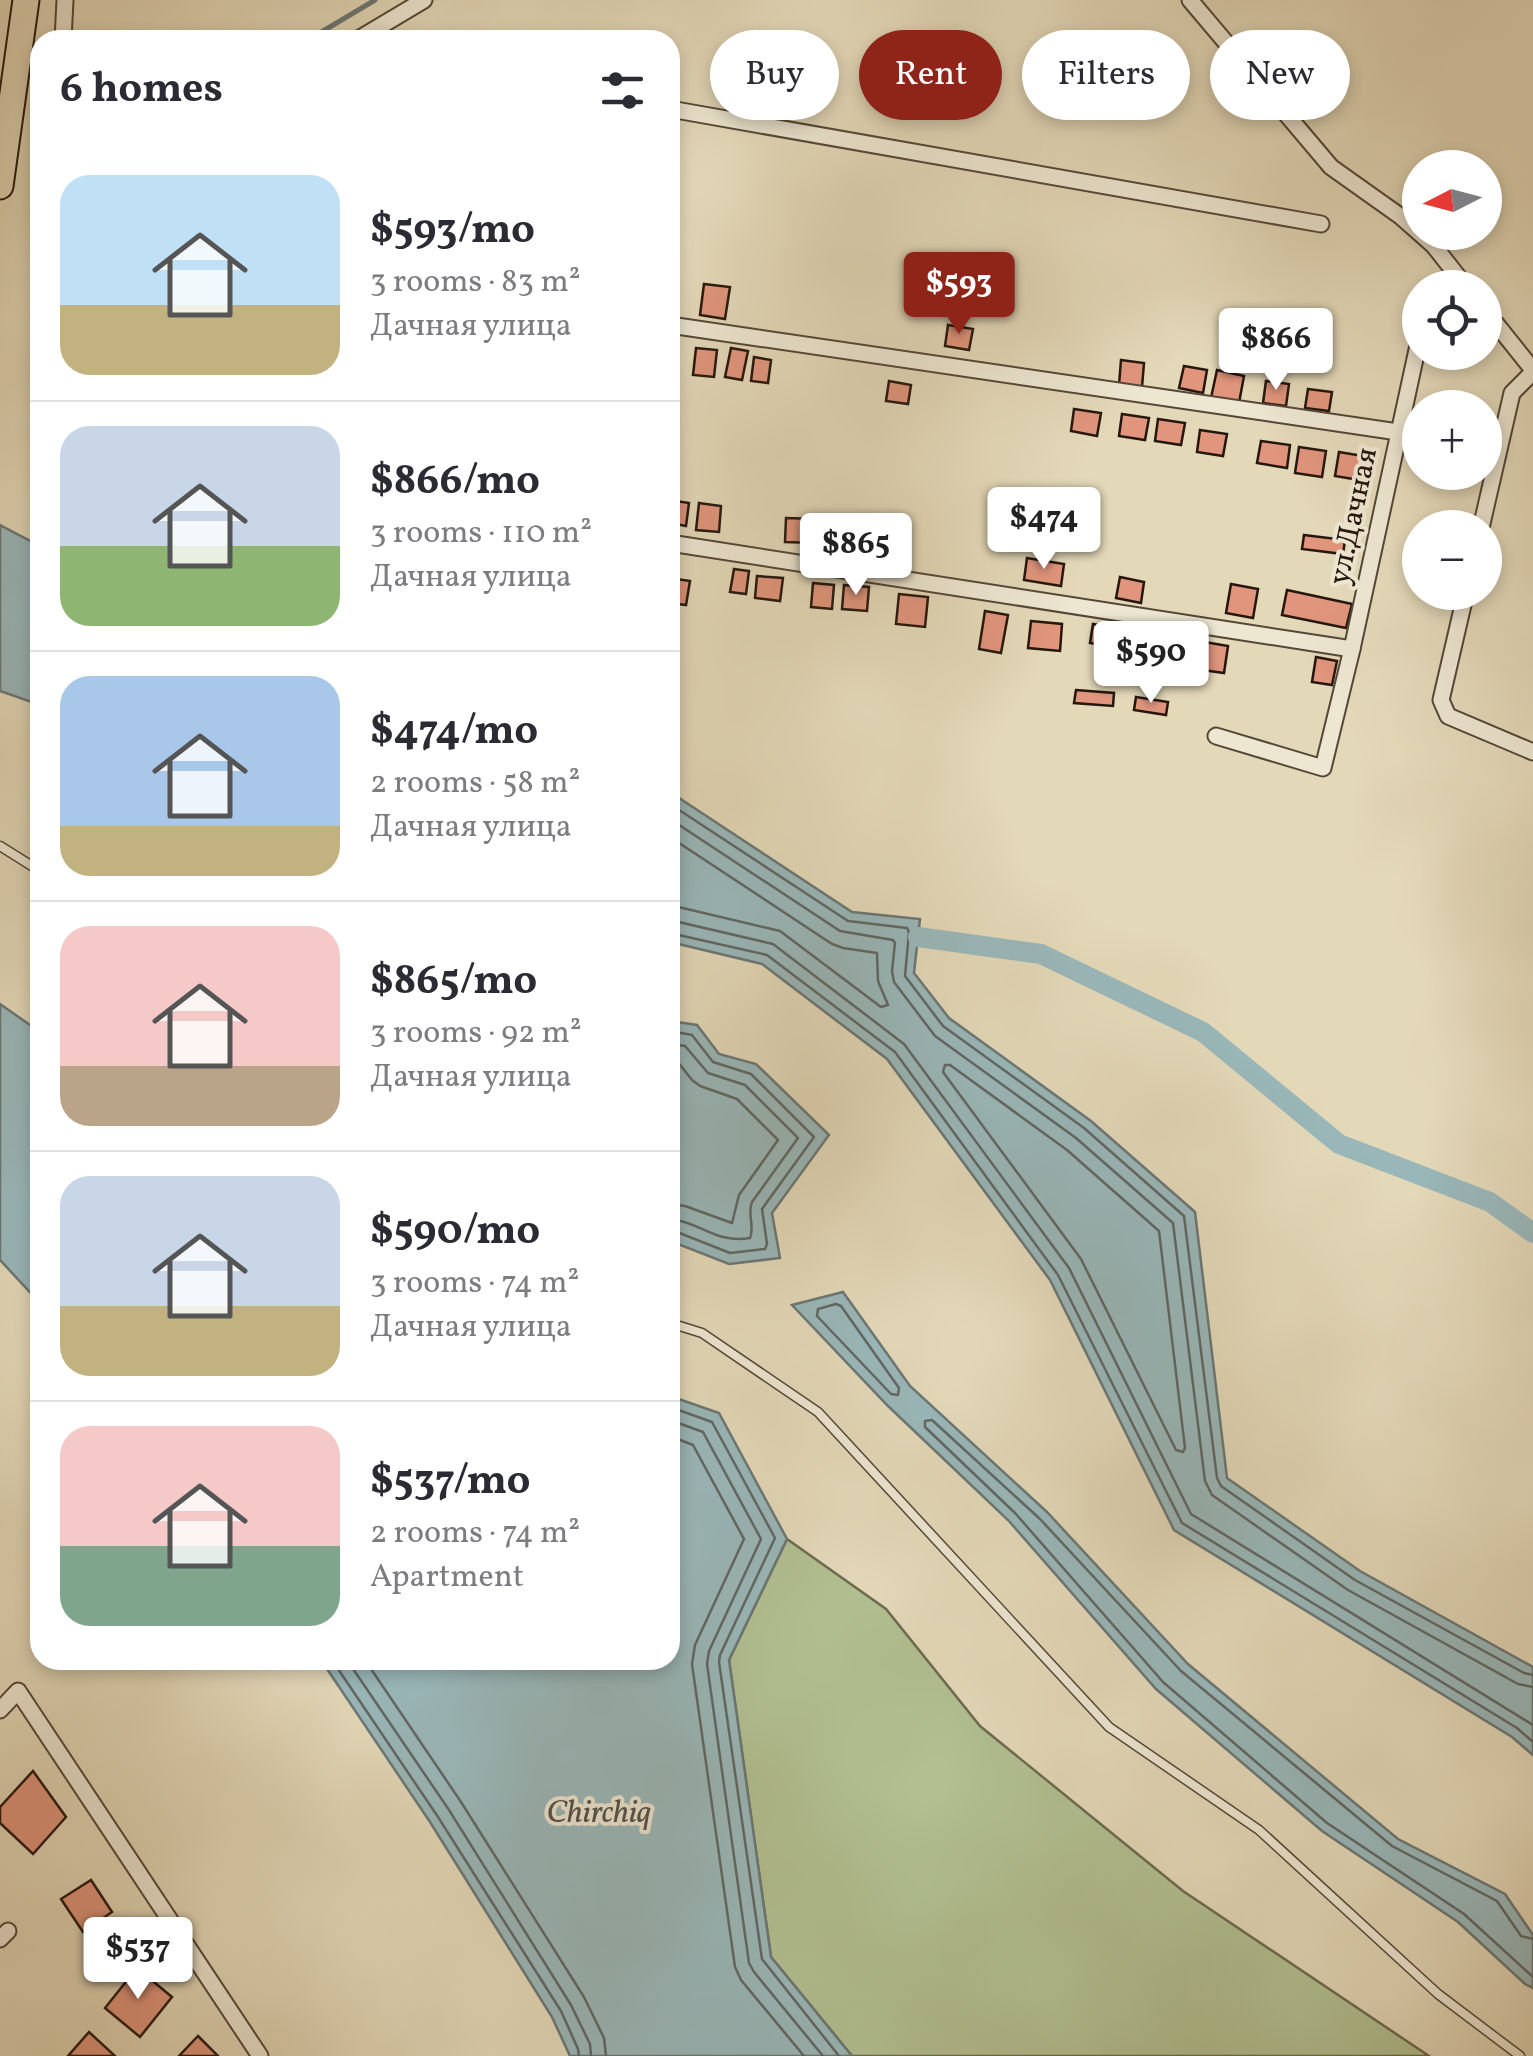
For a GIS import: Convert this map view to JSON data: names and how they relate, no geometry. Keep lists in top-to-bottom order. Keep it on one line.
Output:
{"streets":{"street":["ул.Дачная"]},"water":["Chirchiq"],"north":"left","page":{"chip":["Buy","Rent","Filters","New"],"heading":"6 homes","map_buttons":["+","−"],"list":[{"name":"$593/mo","note":"3 rooms · 83 m² · Дачная улица"},{"name":"$866/mo","note":"3 rooms · 110 m² · Дачная улица"},{"name":"$474/mo","note":"2 rooms · 58 m² · Дачная улица"},{"name":"$865/mo","note":"3 rooms · 92 m² · Дачная улица"},{"name":"$590/mo","note":"3 rooms · 74 m² · Дачная улица"},{"name":"$537/mo","note":"2 rooms · 74 m² · Apartment"}],"price":["$593","$866","$474","$865","$590","$537"]}}
